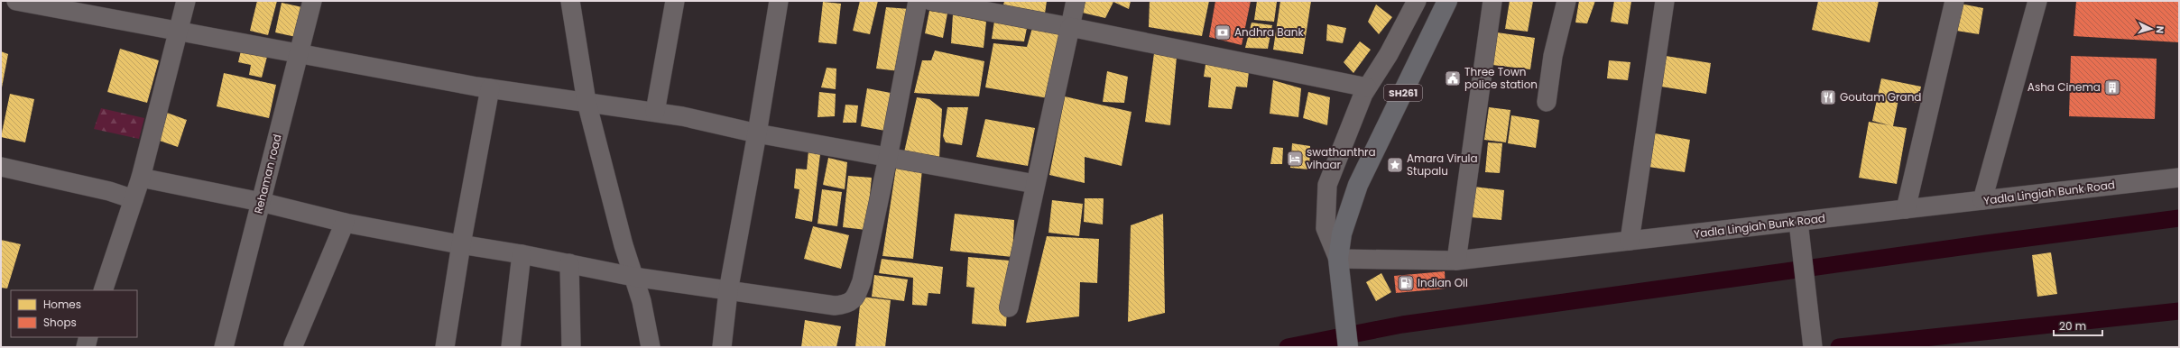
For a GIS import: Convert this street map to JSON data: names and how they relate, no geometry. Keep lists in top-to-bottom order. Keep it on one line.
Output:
{"streets":{"main road":["SH261"],"street":["Rehaman road","Yadla Lingiah Bunk Road"]},"crossings":[["SH261","Yadla Lingiah Bunk Road"]],"places":{"bank":["Andhra Bank"],"public building":["Three Town police station"],"building":["Asha Cinema"],"restaurant":["Goutam Grand"],"hotel":["swathanthra vihaar"],"place":["Amara Virula Stupalu"],"fuel station":["Indian Oil"]},"legend":["Homes","Shops"],"scale_bar":"20 m","north":"right"}
